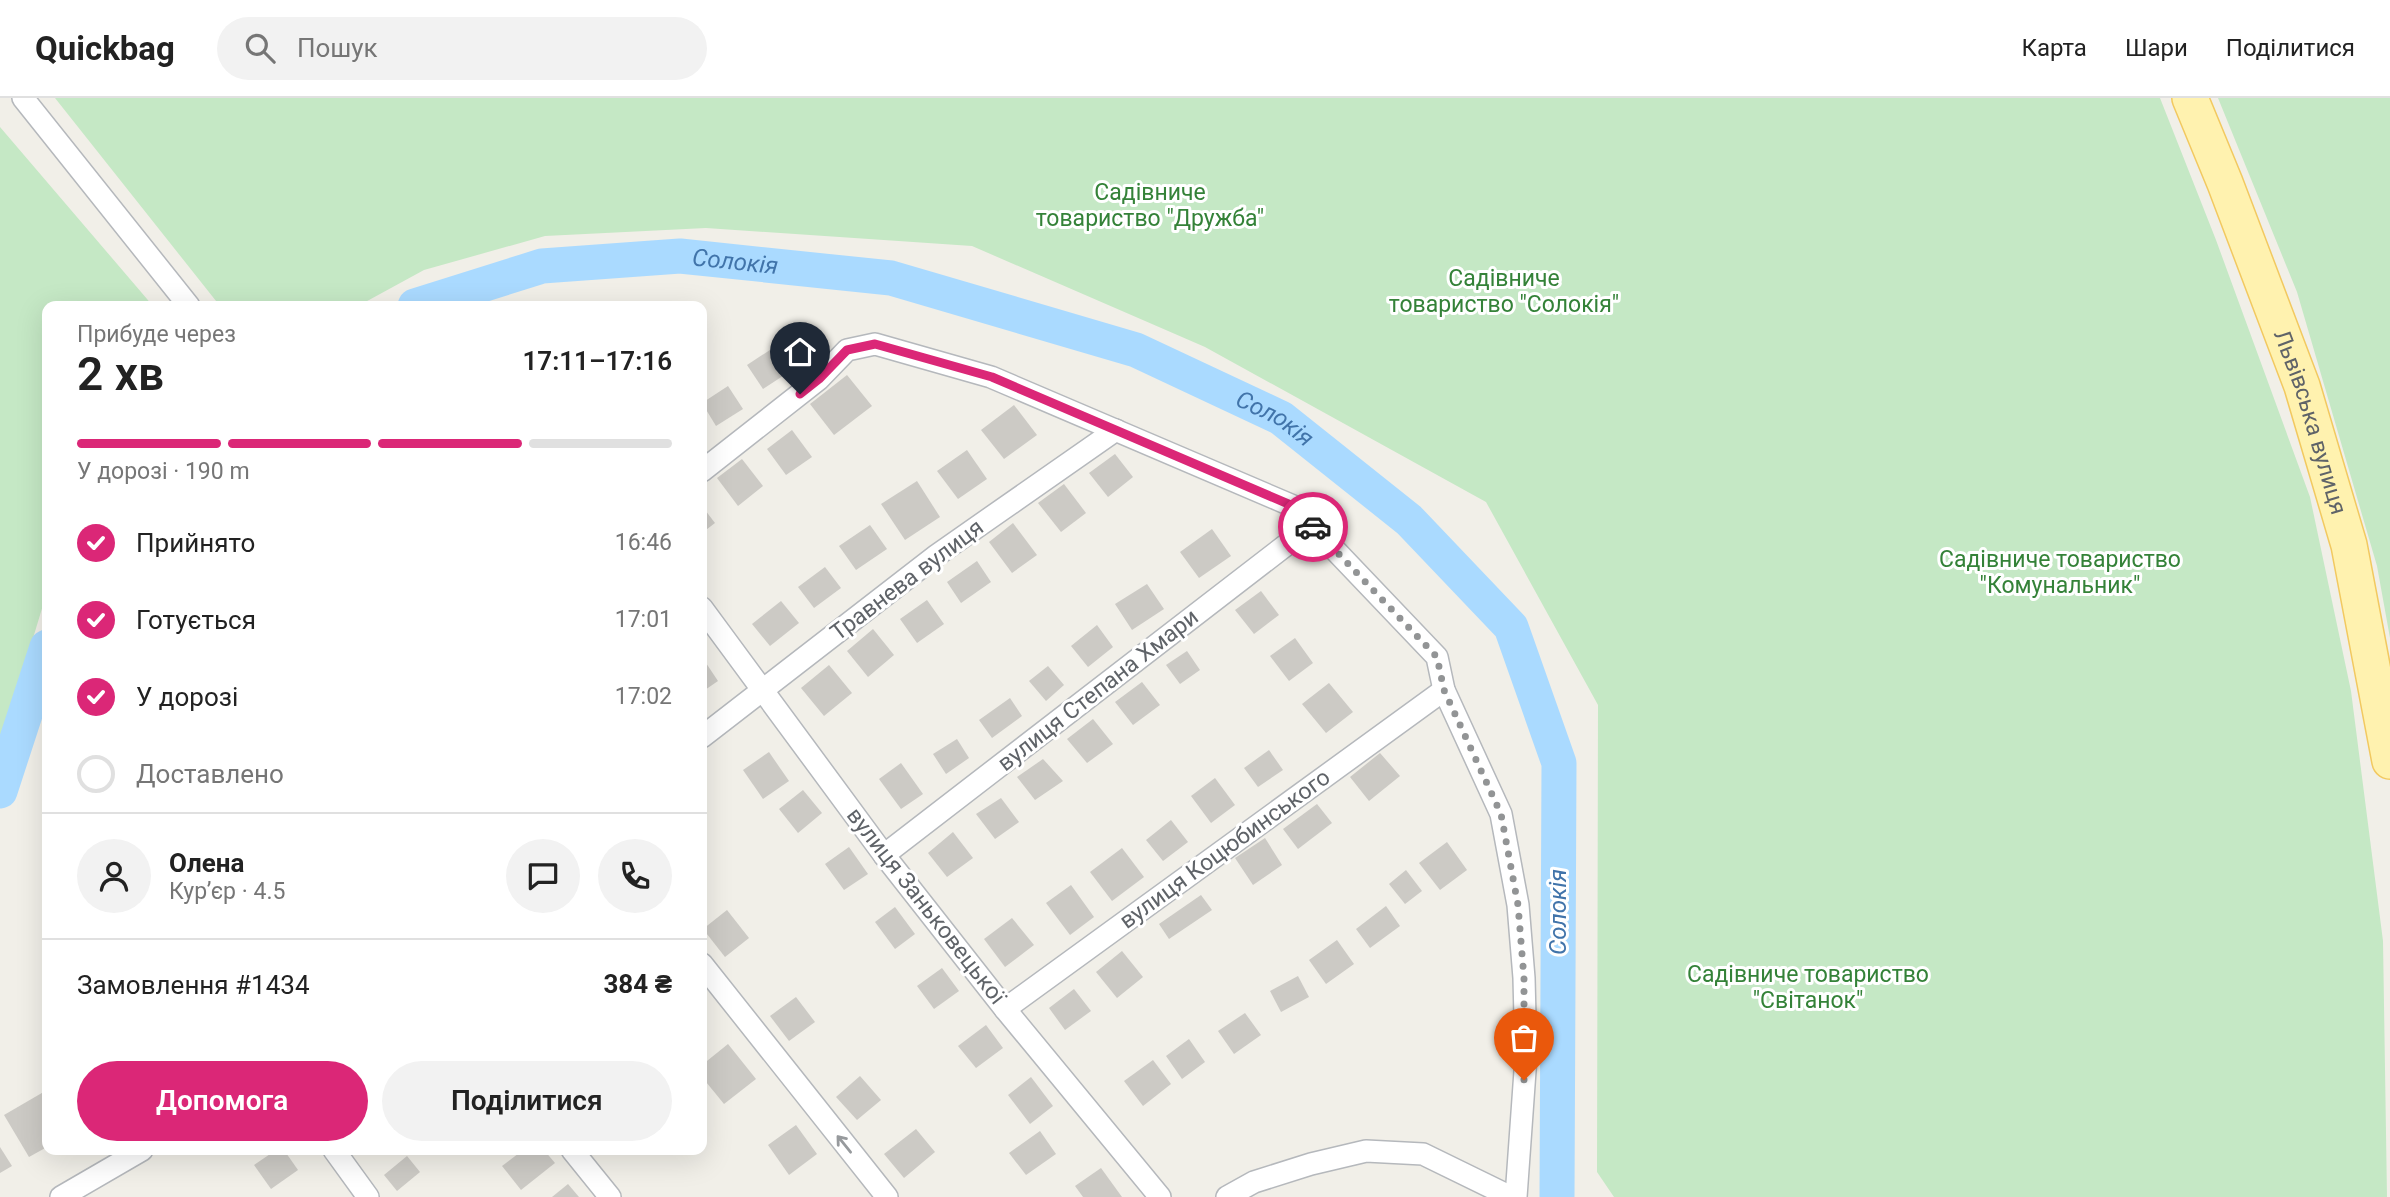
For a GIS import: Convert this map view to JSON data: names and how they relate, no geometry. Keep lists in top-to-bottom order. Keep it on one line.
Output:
{"streets":{"main road":["Львівська вулиця"],"street":["Травнева вулиця","вулиця Степана Хмари","вулиця Коцюбинського","вулиця Заньковецької"]},"crossings":[["Травнева вулиця","вулиця Заньковецької"],["вулиця Степана Хмари","вулиця Заньковецької"],["вулиця Коцюбинського","вулиця Заньковецької"]],"water":["Солокія"],"parks":["Садівниче товариство \"Дружба\"","Садівниче товариство \"Солокія\"","Садівниче товариство \"Комунальник\"","Садівниче товариство \"Світанок\""],"page":{"header":"Quickbag","search":"Пошук","nav":["Карта","Шари","Поділитися"],"heading":["2 хв","Прибуде через","17:11–17:16"],"panel":["Олена","Кур’єр · 4.5","Замовлення #1434","384 ₴"],"bar":"У дорозі · 190 m","list":[["Прийнято","16:46"],["Готується","17:01"],["У дорозі","17:02"],"Доставлено"],"buttons":["Допомога","Поділитися"]}}
